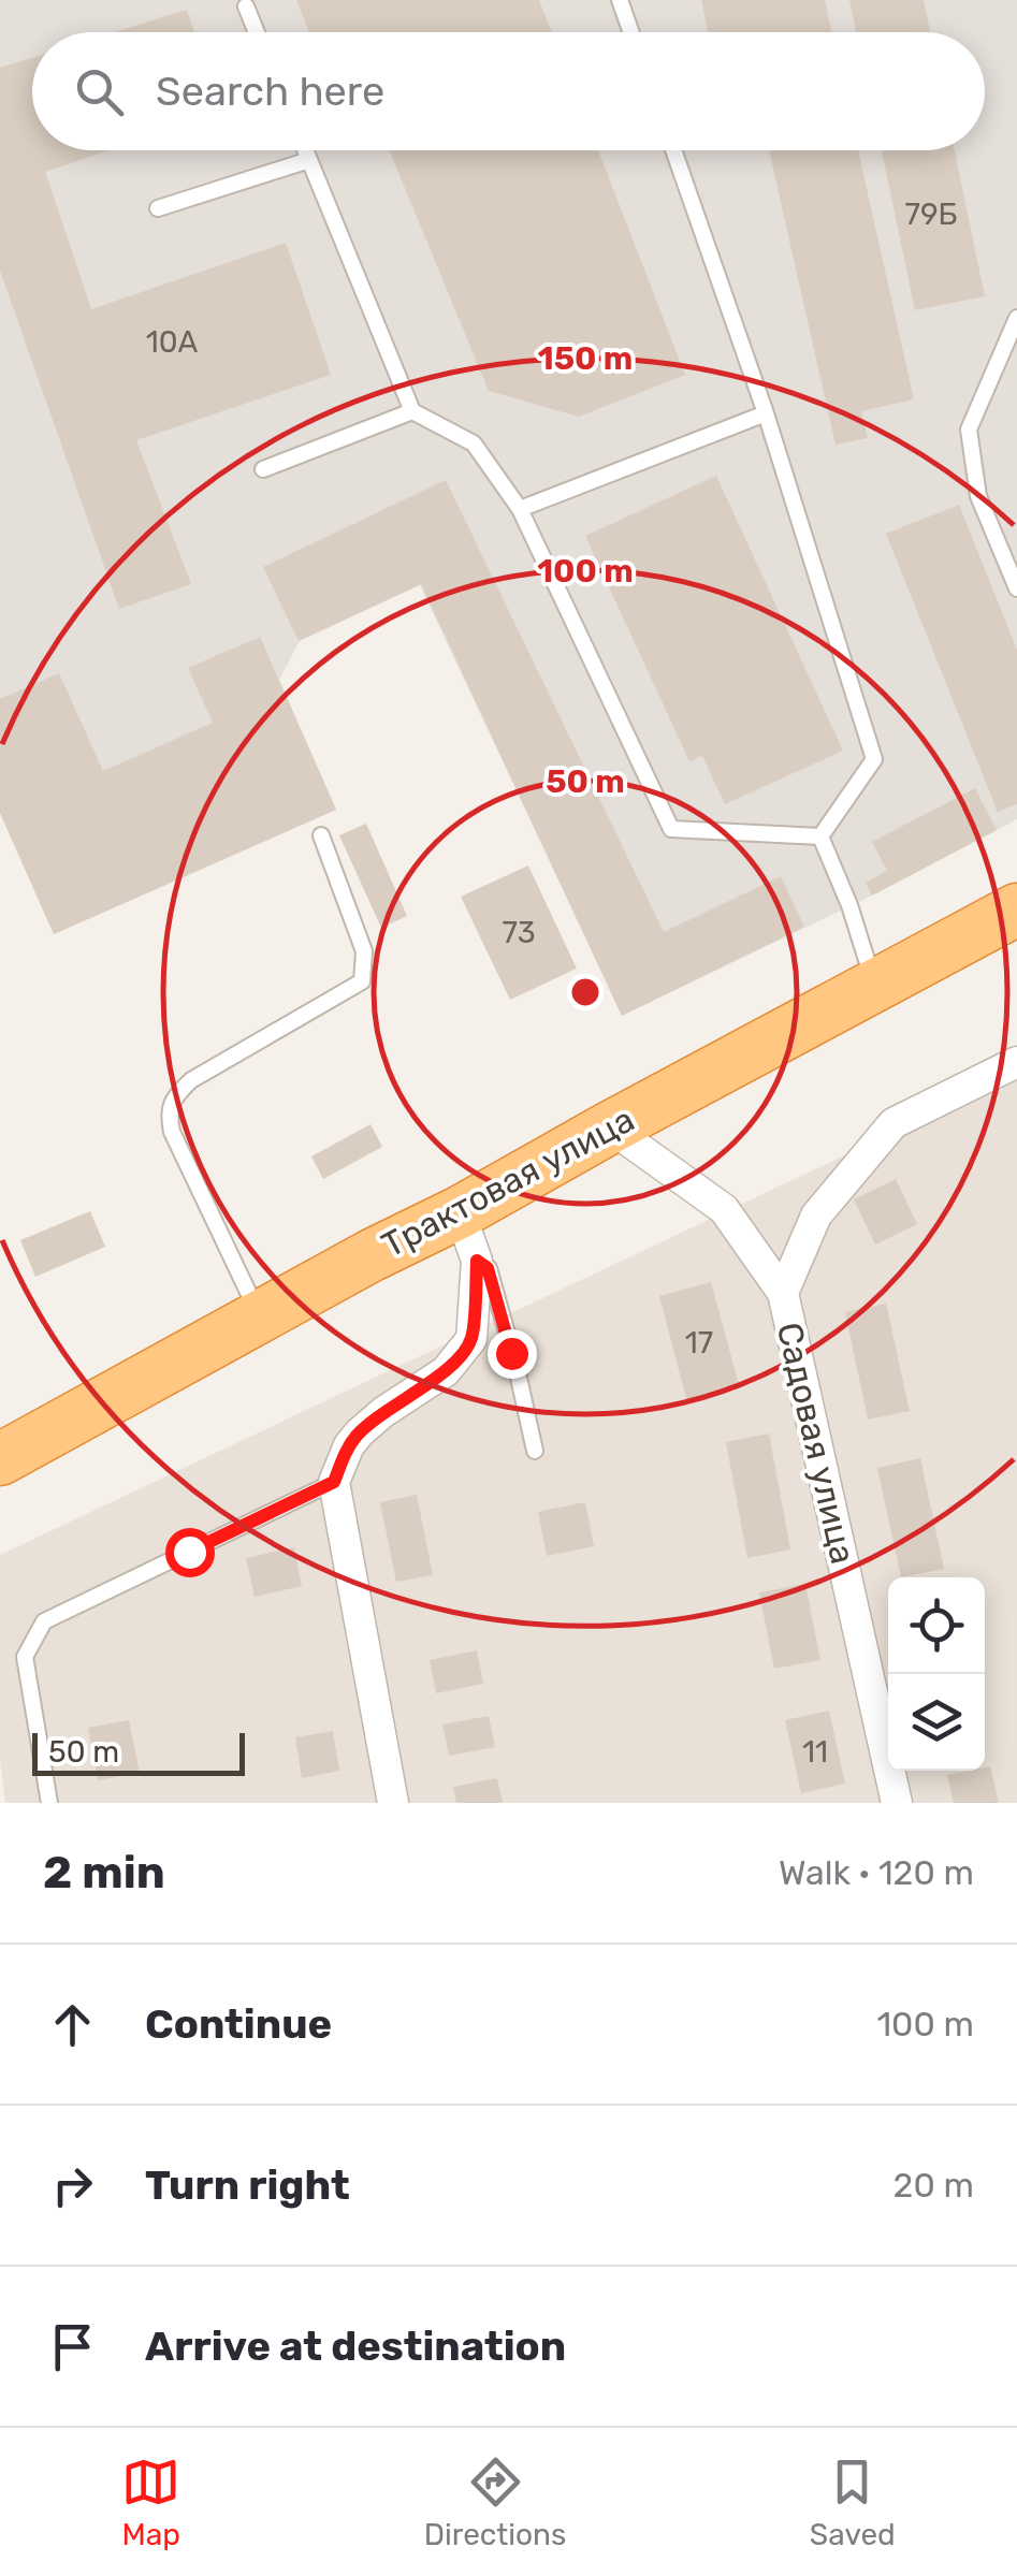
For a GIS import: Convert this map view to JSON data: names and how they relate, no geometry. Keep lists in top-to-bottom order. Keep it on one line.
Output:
{"streets":{"highway":["Трактовая улица"],"street":["Садовая улица"]},"house_numbers":["79Б","10А","73","17","11"],"scale_bar":"50 m","page":{"search":"Search here","scale":"50 m","heading":["2 min","Walk · 120 m"],"list":[["Continue","100 m"],["Turn right","20 m"],"Arrive at destination"],"nav":["Map","Directions","Saved"]},"rings":["150 m","100 m","50 m"]}
